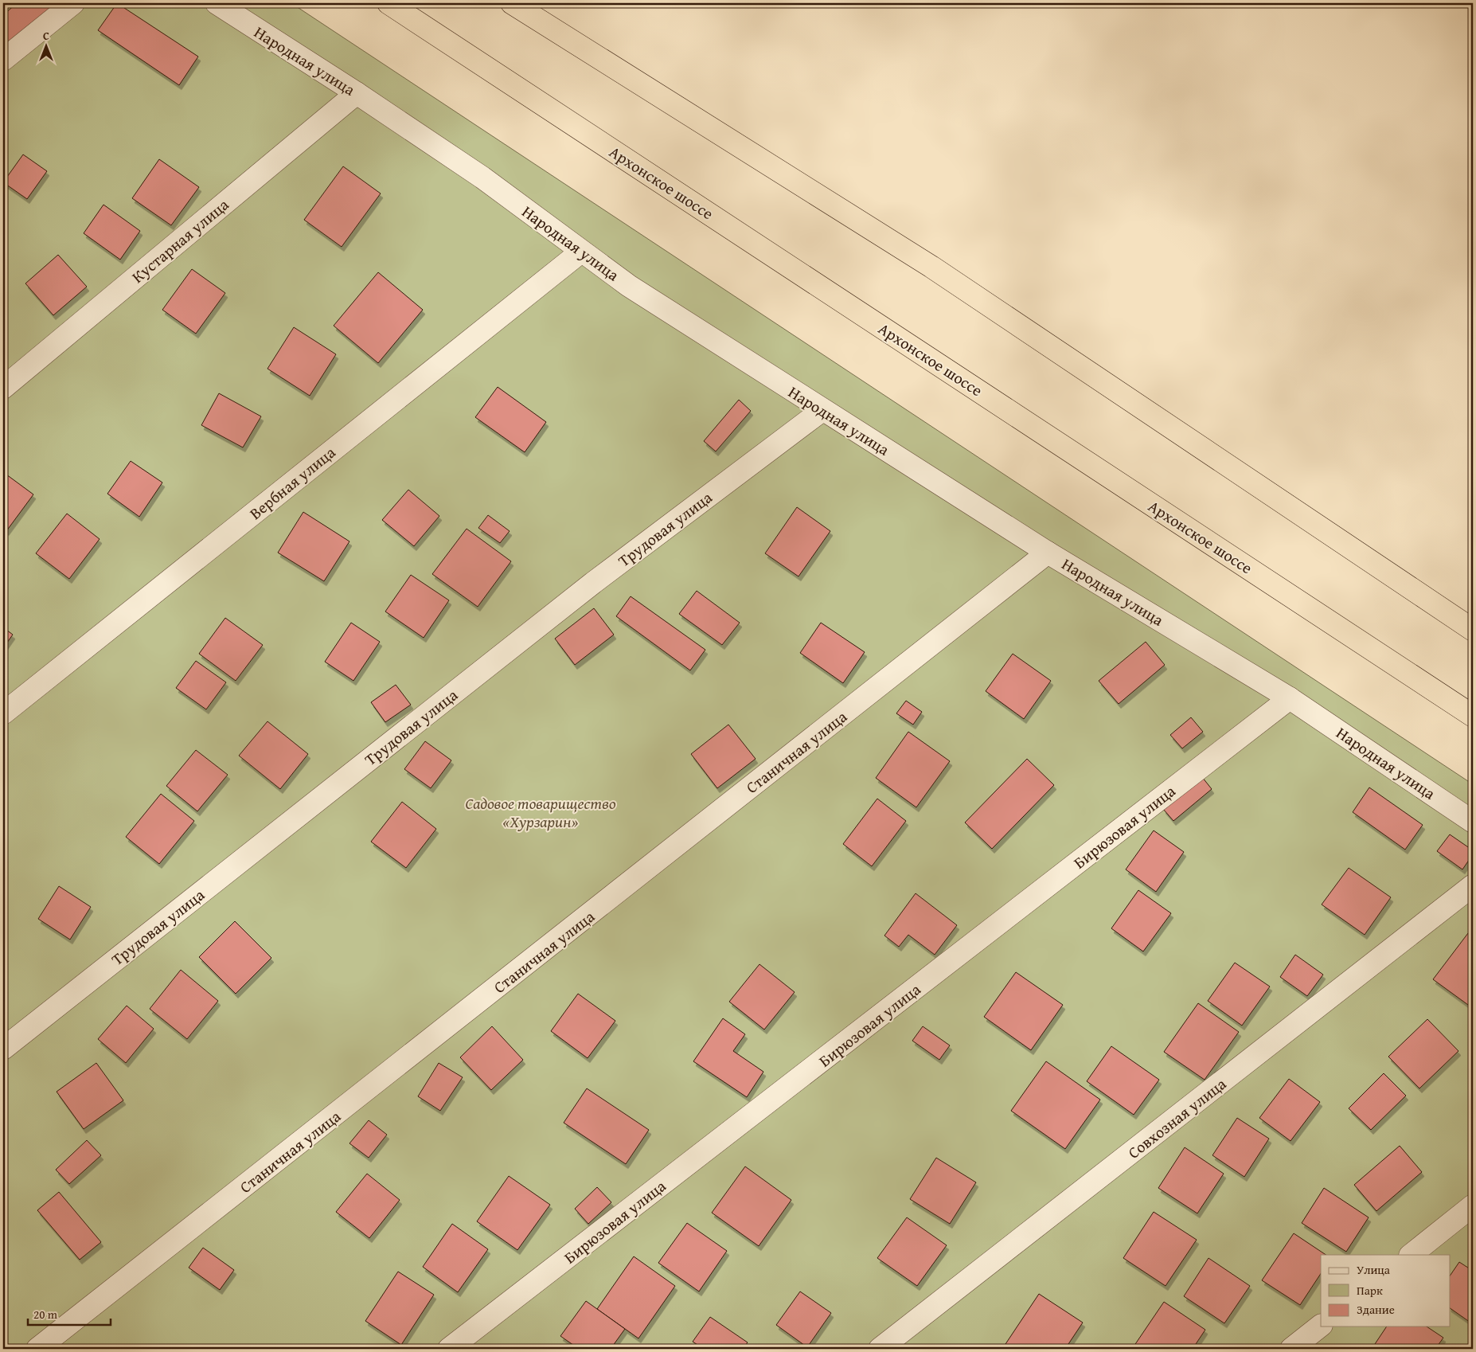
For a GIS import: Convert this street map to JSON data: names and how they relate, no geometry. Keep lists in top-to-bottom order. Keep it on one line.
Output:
{"streets":{"highway":["Архонское шоссе"],"street":["Народная улица","Кустарная улица","Вербная улица","Трудовая улица","Станичная улица","Бирюзовая улица","Совхозная улица"]},"crossings":[["Народная улица","Кустарная улица"],["Народная улица","Вербная улица"],["Народная улица","Трудовая улица"],["Народная улица","Станичная улица"],["Народная улица","Бирюзовая улица"]],"parks":["Садовое товарищество «Хурзарин»"],"legend":["Улица","Парк","Здание"],"scale_bar":"20 m","north":"top"}
